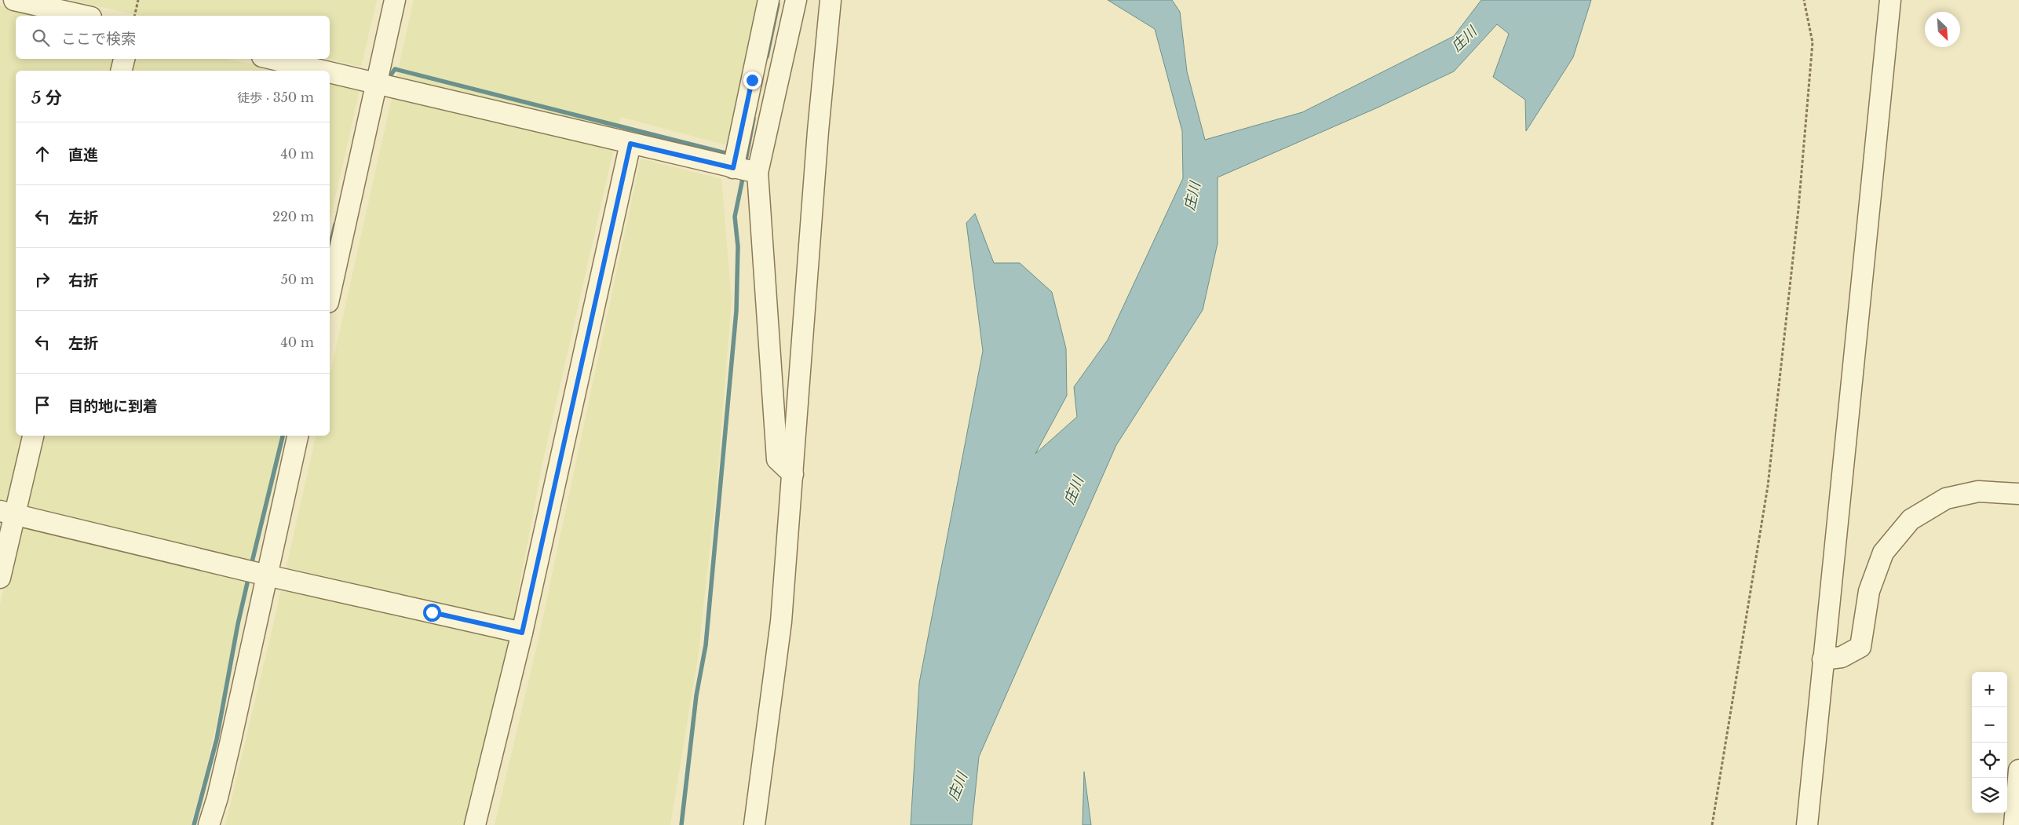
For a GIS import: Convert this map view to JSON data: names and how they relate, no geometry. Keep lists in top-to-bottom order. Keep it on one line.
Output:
{"water":["庄川"],"north":"bottom right","page":{"search":"ここで検索","heading":["5 分","徒歩 · 350 m"],"list":[["直進","40 m"],["左折","220 m"],["右折","50 m"],["左折","40 m"],"目的地に到着"],"map_buttons":["+","−"]}}
